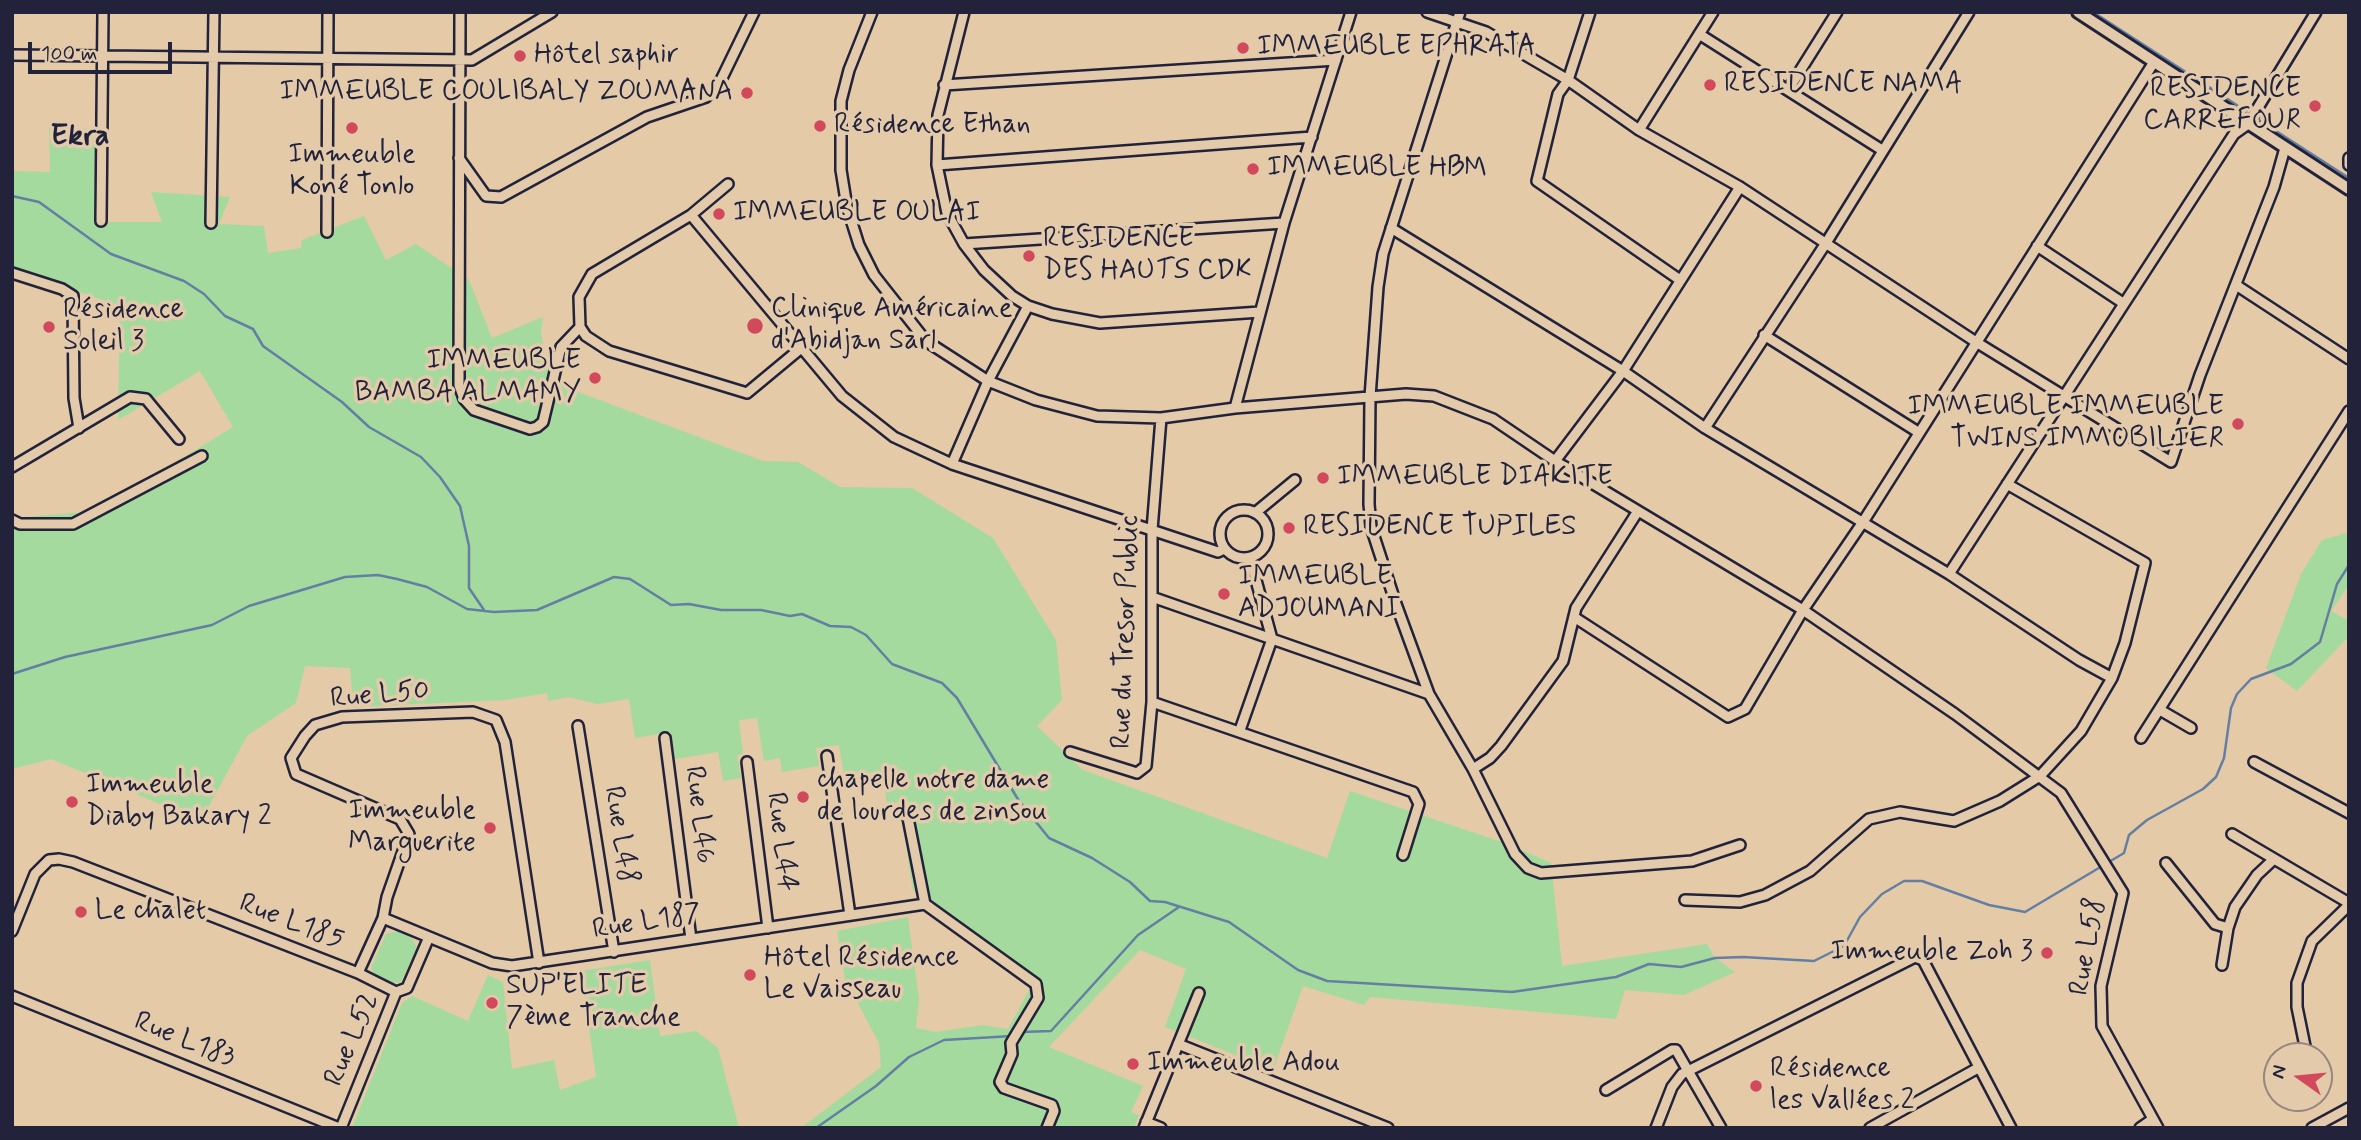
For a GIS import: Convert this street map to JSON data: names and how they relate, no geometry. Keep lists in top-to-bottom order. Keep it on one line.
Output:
{"streets":{"street":["Rue du Tresor Public","Rue L50","Rue L46","Rue L48","Rue L44","Rue L185","Rue L187","Rue L58","Rue L52","Rue L183"]},"crossings":[["Rue L50","Rue L185"],["Rue L50","Rue L187"],["Rue L46","Rue L187"],["Rue L48","Rue L187"],["Rue L44","Rue L187"],["Rue L185","Rue L52"],["Rue L187","Rue L52"],["Rue L52","Rue L183"]],"districts":["Ekra"],"places":["IMMEUBLE EPHRATA","Hôtel saphir","RESIDENCE NAMA","IMMEUBLE COULIBALY ZOUMANA","RESIDENCE CARREFOUR","Résidence Ethan","Immeuble Koné Tonlo","IMMEUBLE HBM","IMMEUBLE OULAI","RESIDENCE DES HAUTS CDK","Clinique Américaine d'Abidjan Sarl","Résidence Soleil 3","IMMEUBLE BAMBA ALMAMY","IMMEUBLE IMMEUBLE TWINS IMMOBILIER","IMMEUBLE DIAKITE","RESIDENCE TUPILES","IMMEUBLE ADJOUMANI","chapelle notre dame de lourdes de zinsou","Immeuble Diaby Bakary 2","Immeuble Marguerite","Le chalet","Immeuble Zoh 3","Hôtel Résidence Le Vaisseau","SUP'ELITE 7ème Tranche","Immeuble Adou","Résidence les Vallées 2"],"scale_bar":"100 m","north":"left"}
